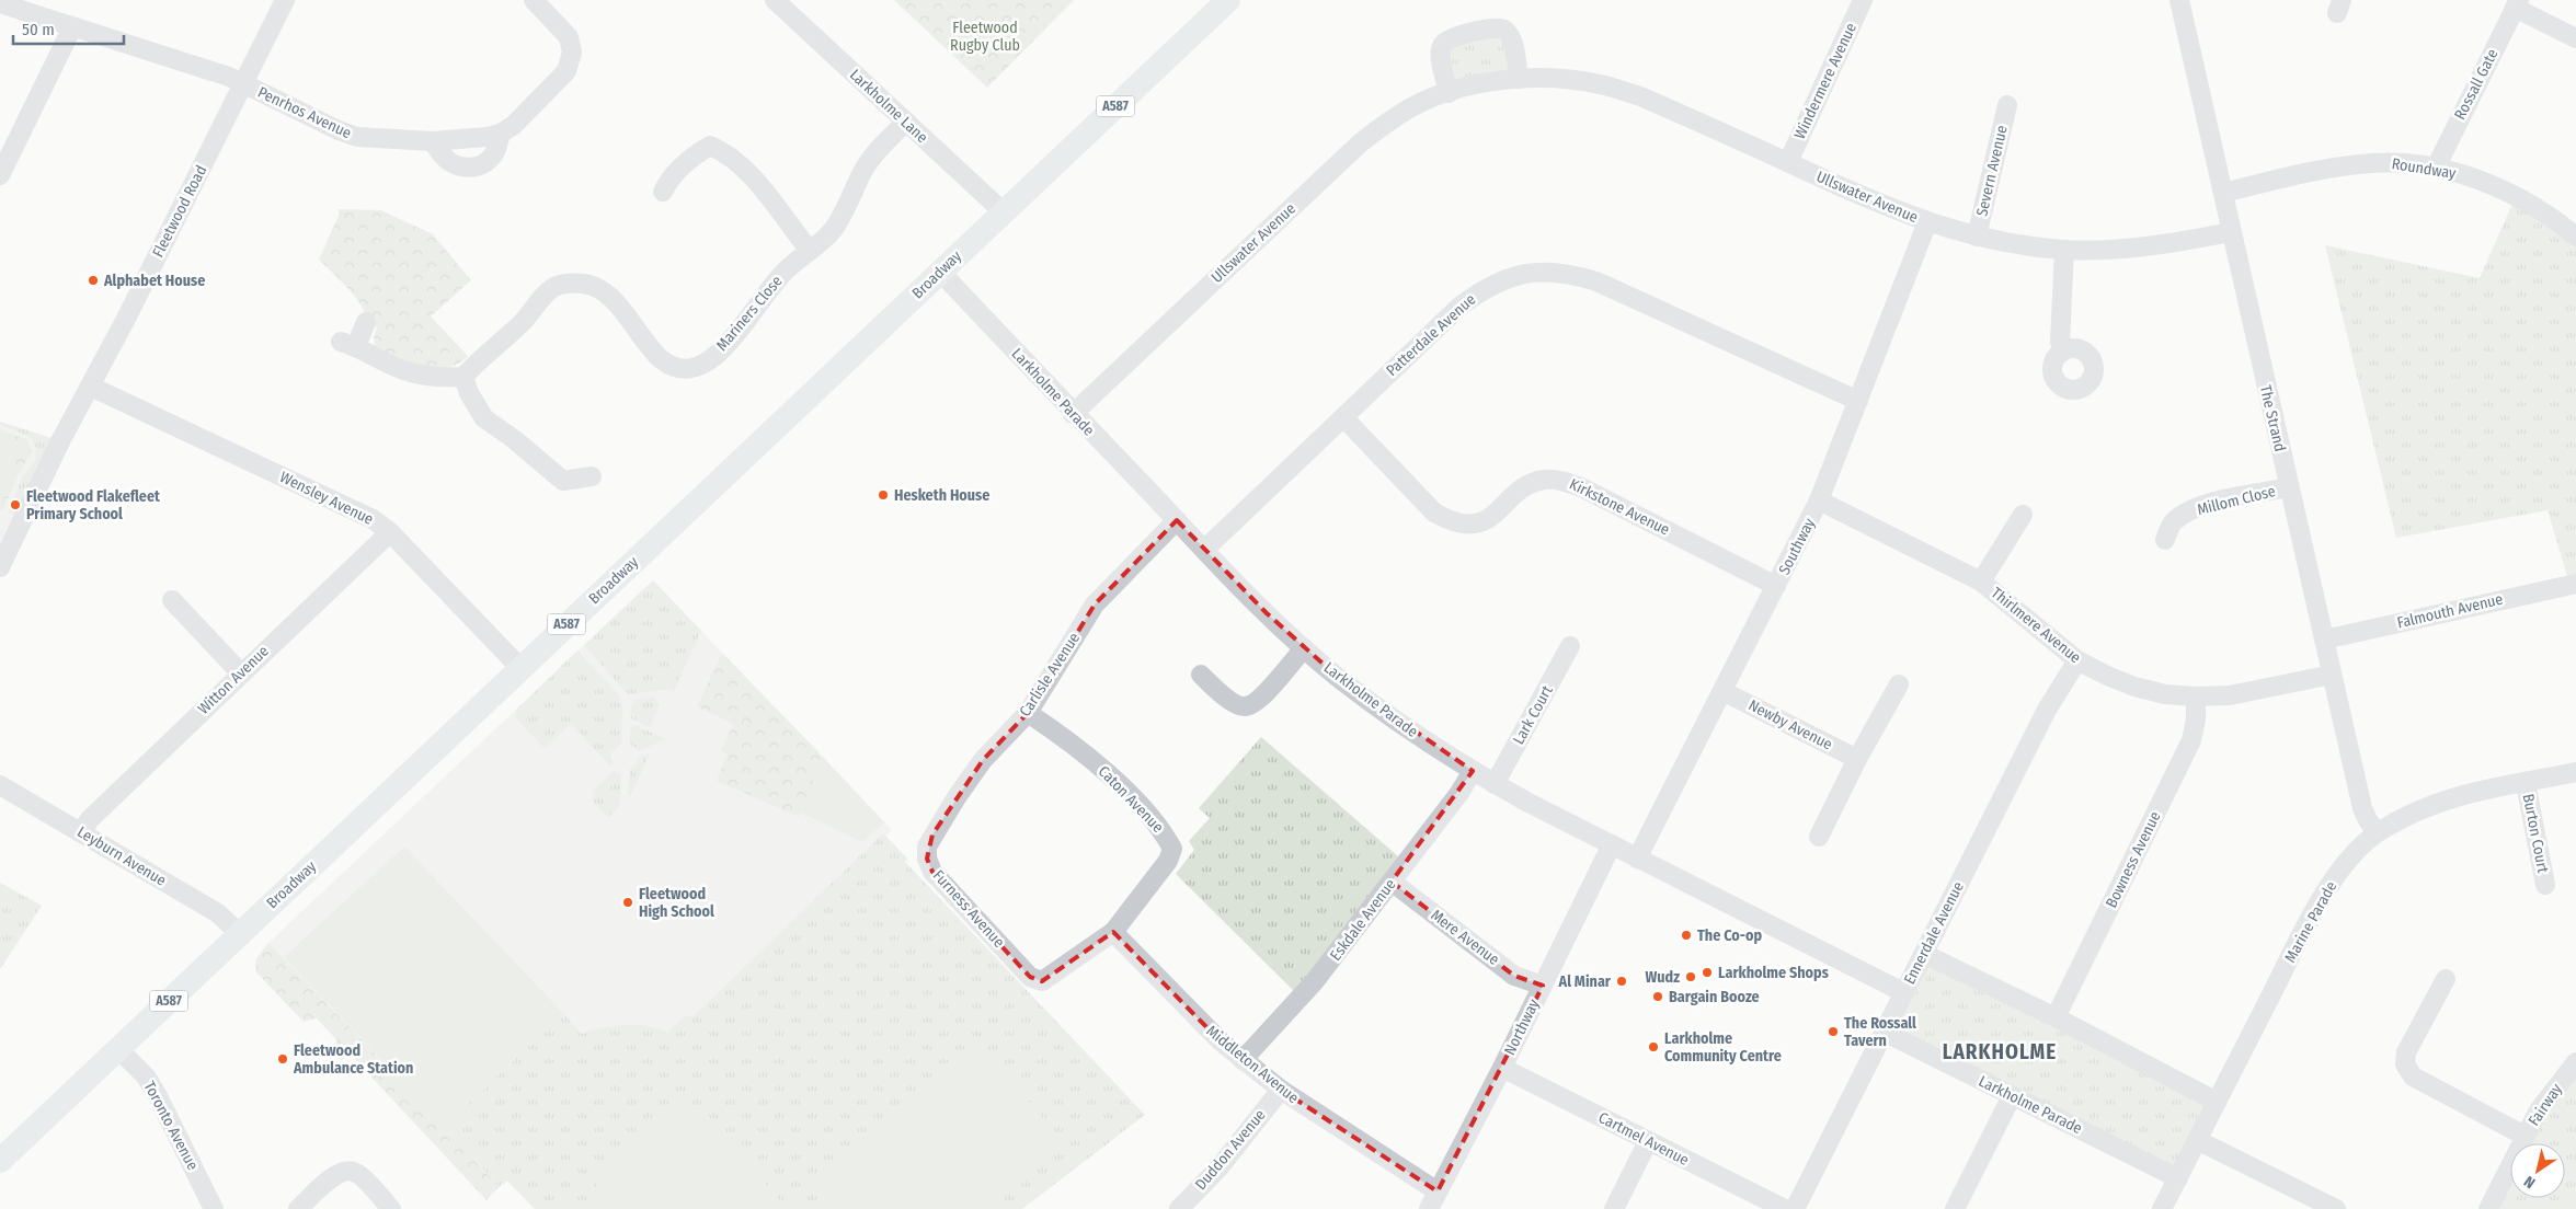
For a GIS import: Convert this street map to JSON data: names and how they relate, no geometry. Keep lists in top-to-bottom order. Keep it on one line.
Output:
{"streets":{"main road":["A587","Broadway"],"street":["Windermere Avenue","Rossall Gate","Larkholme Lane","Penrhos Avenue","Roundway","Severn Avenue","Ullswater Avenue","Fleetwood Road","Mariners Close","Patterdale Avenue","Larkholme Parade","The Strand","Wensley Avenue","Millom Close","Kirkstone Avenue","Southway","Falmouth Avenue","Thirlmere Avenue","Carlisle Avenue","Witton Avenue","Lark Court","Newby Avenue","Caton Avenue","Burton Court","Leyburn Avenue","Bowness Avenue","Furness Avenue","Eskdale Avenue","Marine Parade","Ennerdale Avenue","Mere Avenue","Northway","Middleton Avenue","Fairway","Toronto Avenue","Cartmel Avenue","Duddon Avenue"]},"crossings":[["Windermere Avenue","Ullswater Avenue"],["Rossall Gate","Roundway"],["Larkholme Lane","Broadway"],["Larkholme Lane","Mariners Close"],["Penrhos Avenue","Fleetwood Road"],["Roundway","The Strand"],["Severn Avenue","Ullswater Avenue"],["Ullswater Avenue","Larkholme Parade"],["Ullswater Avenue","The Strand"],["Ullswater Avenue","Southway"],["Fleetwood Road","Wensley Avenue"],["Broadway","Larkholme Parade"],["Broadway","Wensley Avenue"],["Broadway","Leyburn Avenue"],["Broadway","Toronto Avenue"],["Patterdale Avenue","Larkholme Parade"],["Patterdale Avenue","Kirkstone Avenue"],["Patterdale Avenue","Southway"],["Larkholme Parade","Southway"],["Larkholme Parade","Carlisle Avenue"],["Larkholme Parade","Lark Court"],["Larkholme Parade","Eskdale Avenue"],["Larkholme Parade","Marine Parade"],["Larkholme Parade","Ennerdale Avenue"],["Larkholme Parade","Northway"],["The Strand","Millom Close"],["The Strand","Falmouth Avenue"],["The Strand","Thirlmere Avenue"],["The Strand","Marine Parade"],["Wensley Avenue","Witton Avenue"],["Kirkstone Avenue","Southway"],["Southway","Thirlmere Avenue"],["Southway","Newby Avenue"],["Thirlmere Avenue","Bowness Avenue"],["Thirlmere Avenue","Ennerdale Avenue"],["Carlisle Avenue","Caton Avenue"],["Carlisle Avenue","Furness Avenue"],["Witton Avenue","Leyburn Avenue"],["Caton Avenue","Furness Avenue"],["Caton Avenue","Middleton Avenue"],["Burton Court","Marine Parade"],["Eskdale Avenue","Mere Avenue"],["Eskdale Avenue","Middleton Avenue"],["Mere Avenue","Northway"],["Northway","Middleton Avenue"],["Northway","Cartmel Avenue"],["Middleton Avenue","Duddon Avenue"]],"districts":["LARKHOLME"],"parks":["Fleetwood Rugby Club"],"places":["Alphabet House","Hesketh House","Fleetwood Flakefleet Primary School","Fleetwood High School","The Co-op","Larkholme Shops","Wudz","Al Minar","Bargain Booze","The Rossall Tavern","Larkholme Community Centre","Fleetwood Ambulance Station"],"scale_bar":"50 m","north":"bottom left"}
